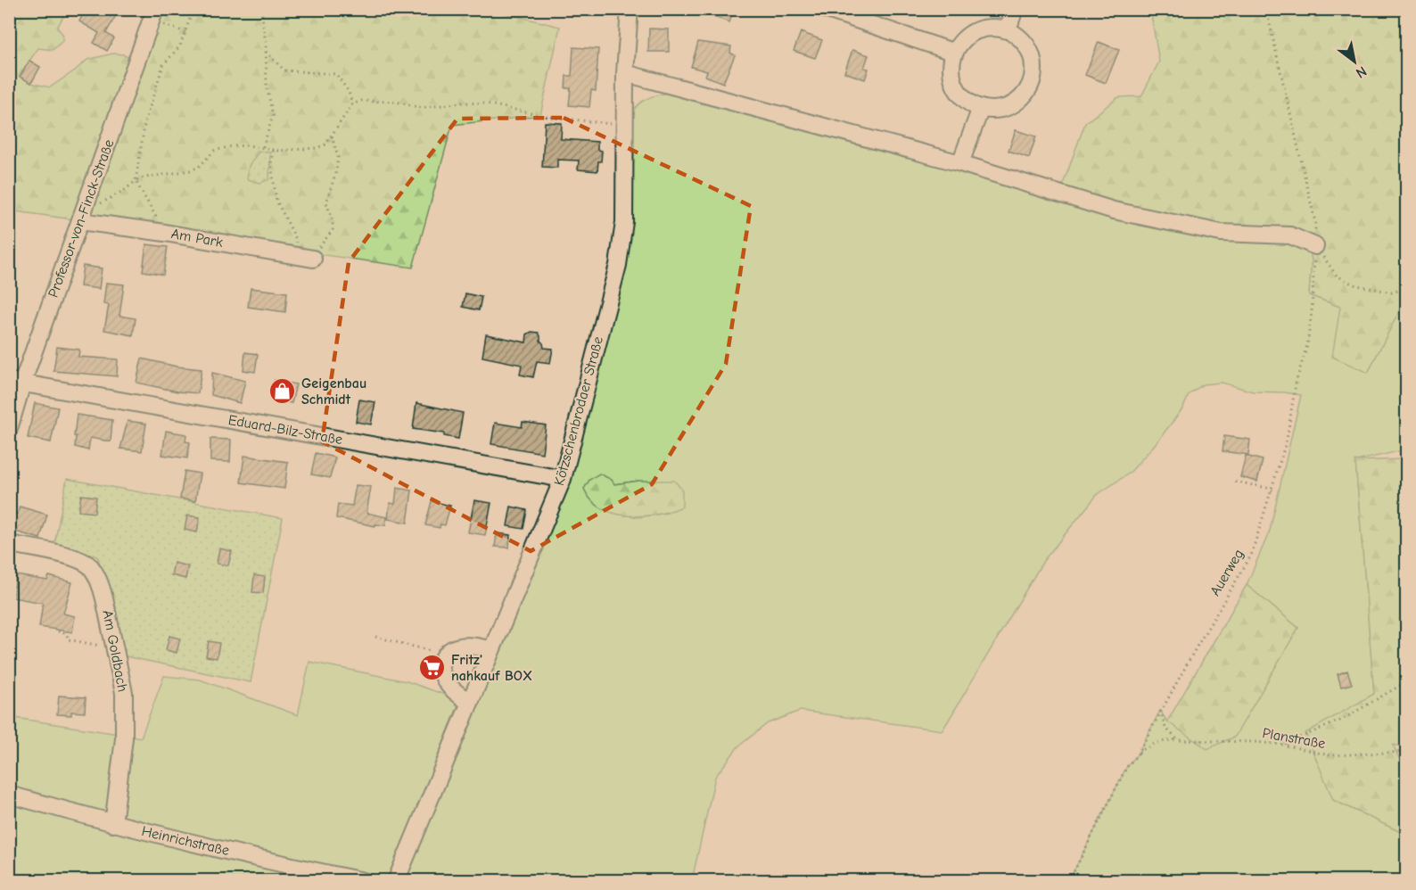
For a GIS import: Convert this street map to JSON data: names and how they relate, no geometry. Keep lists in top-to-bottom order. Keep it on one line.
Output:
{"streets":{"street":["Professor-von-Finck-Straße","Am Park","Kötzschenbrodaer Straße","Eduard-Bilz-Straße","Am Goldbach","Heinrichstraße"],"path":["Auerweg","Planstraße"]},"crossings":[["Professor-von-Finck-Straße","Am Park"],["Professor-von-Finck-Straße","Eduard-Bilz-Straße"],["Kötzschenbrodaer Straße","Eduard-Bilz-Straße"],["Auerweg","Planstraße"],["Am Goldbach","Heinrichstraße"]],"places":{"shop":["Geigenbau Schmidt"],"supermarket":["Fritz' nahkauf BOX"]},"north":"bottom right"}
